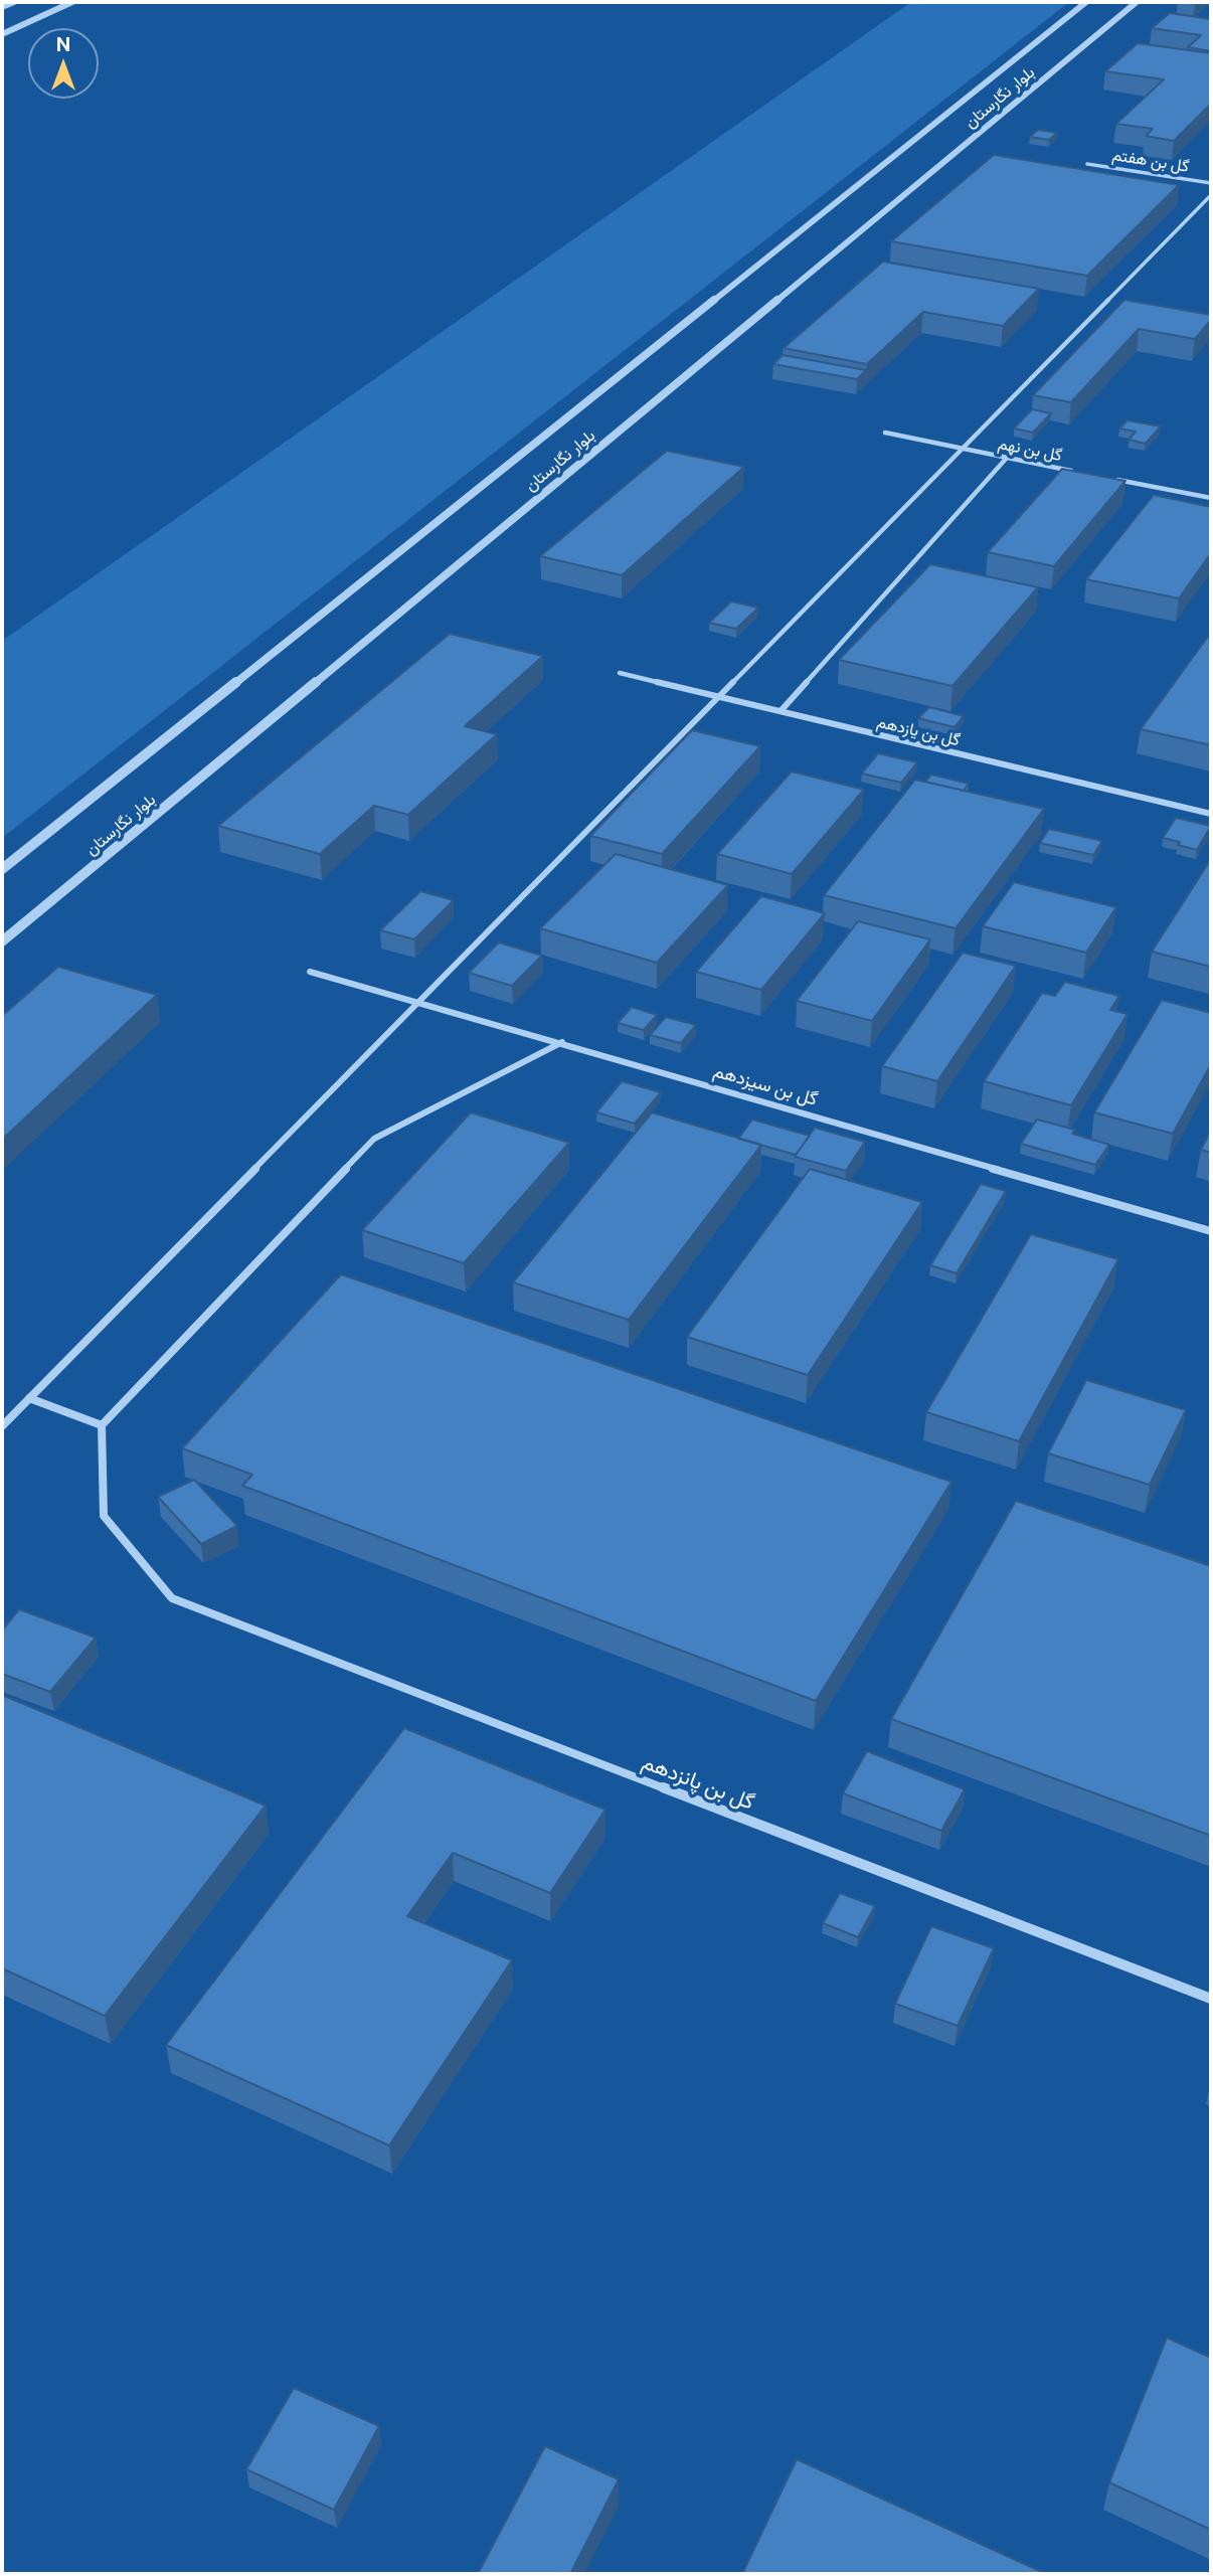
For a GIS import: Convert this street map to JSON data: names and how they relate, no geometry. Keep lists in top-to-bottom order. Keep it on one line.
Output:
{"streets":{"street":["بلوار نگارستان","گل بن هفتم","گل بن نهم","گل بن یازدهم","گل بن سیزدهم","گل بن پانزدهم"]},"north":"top"}
